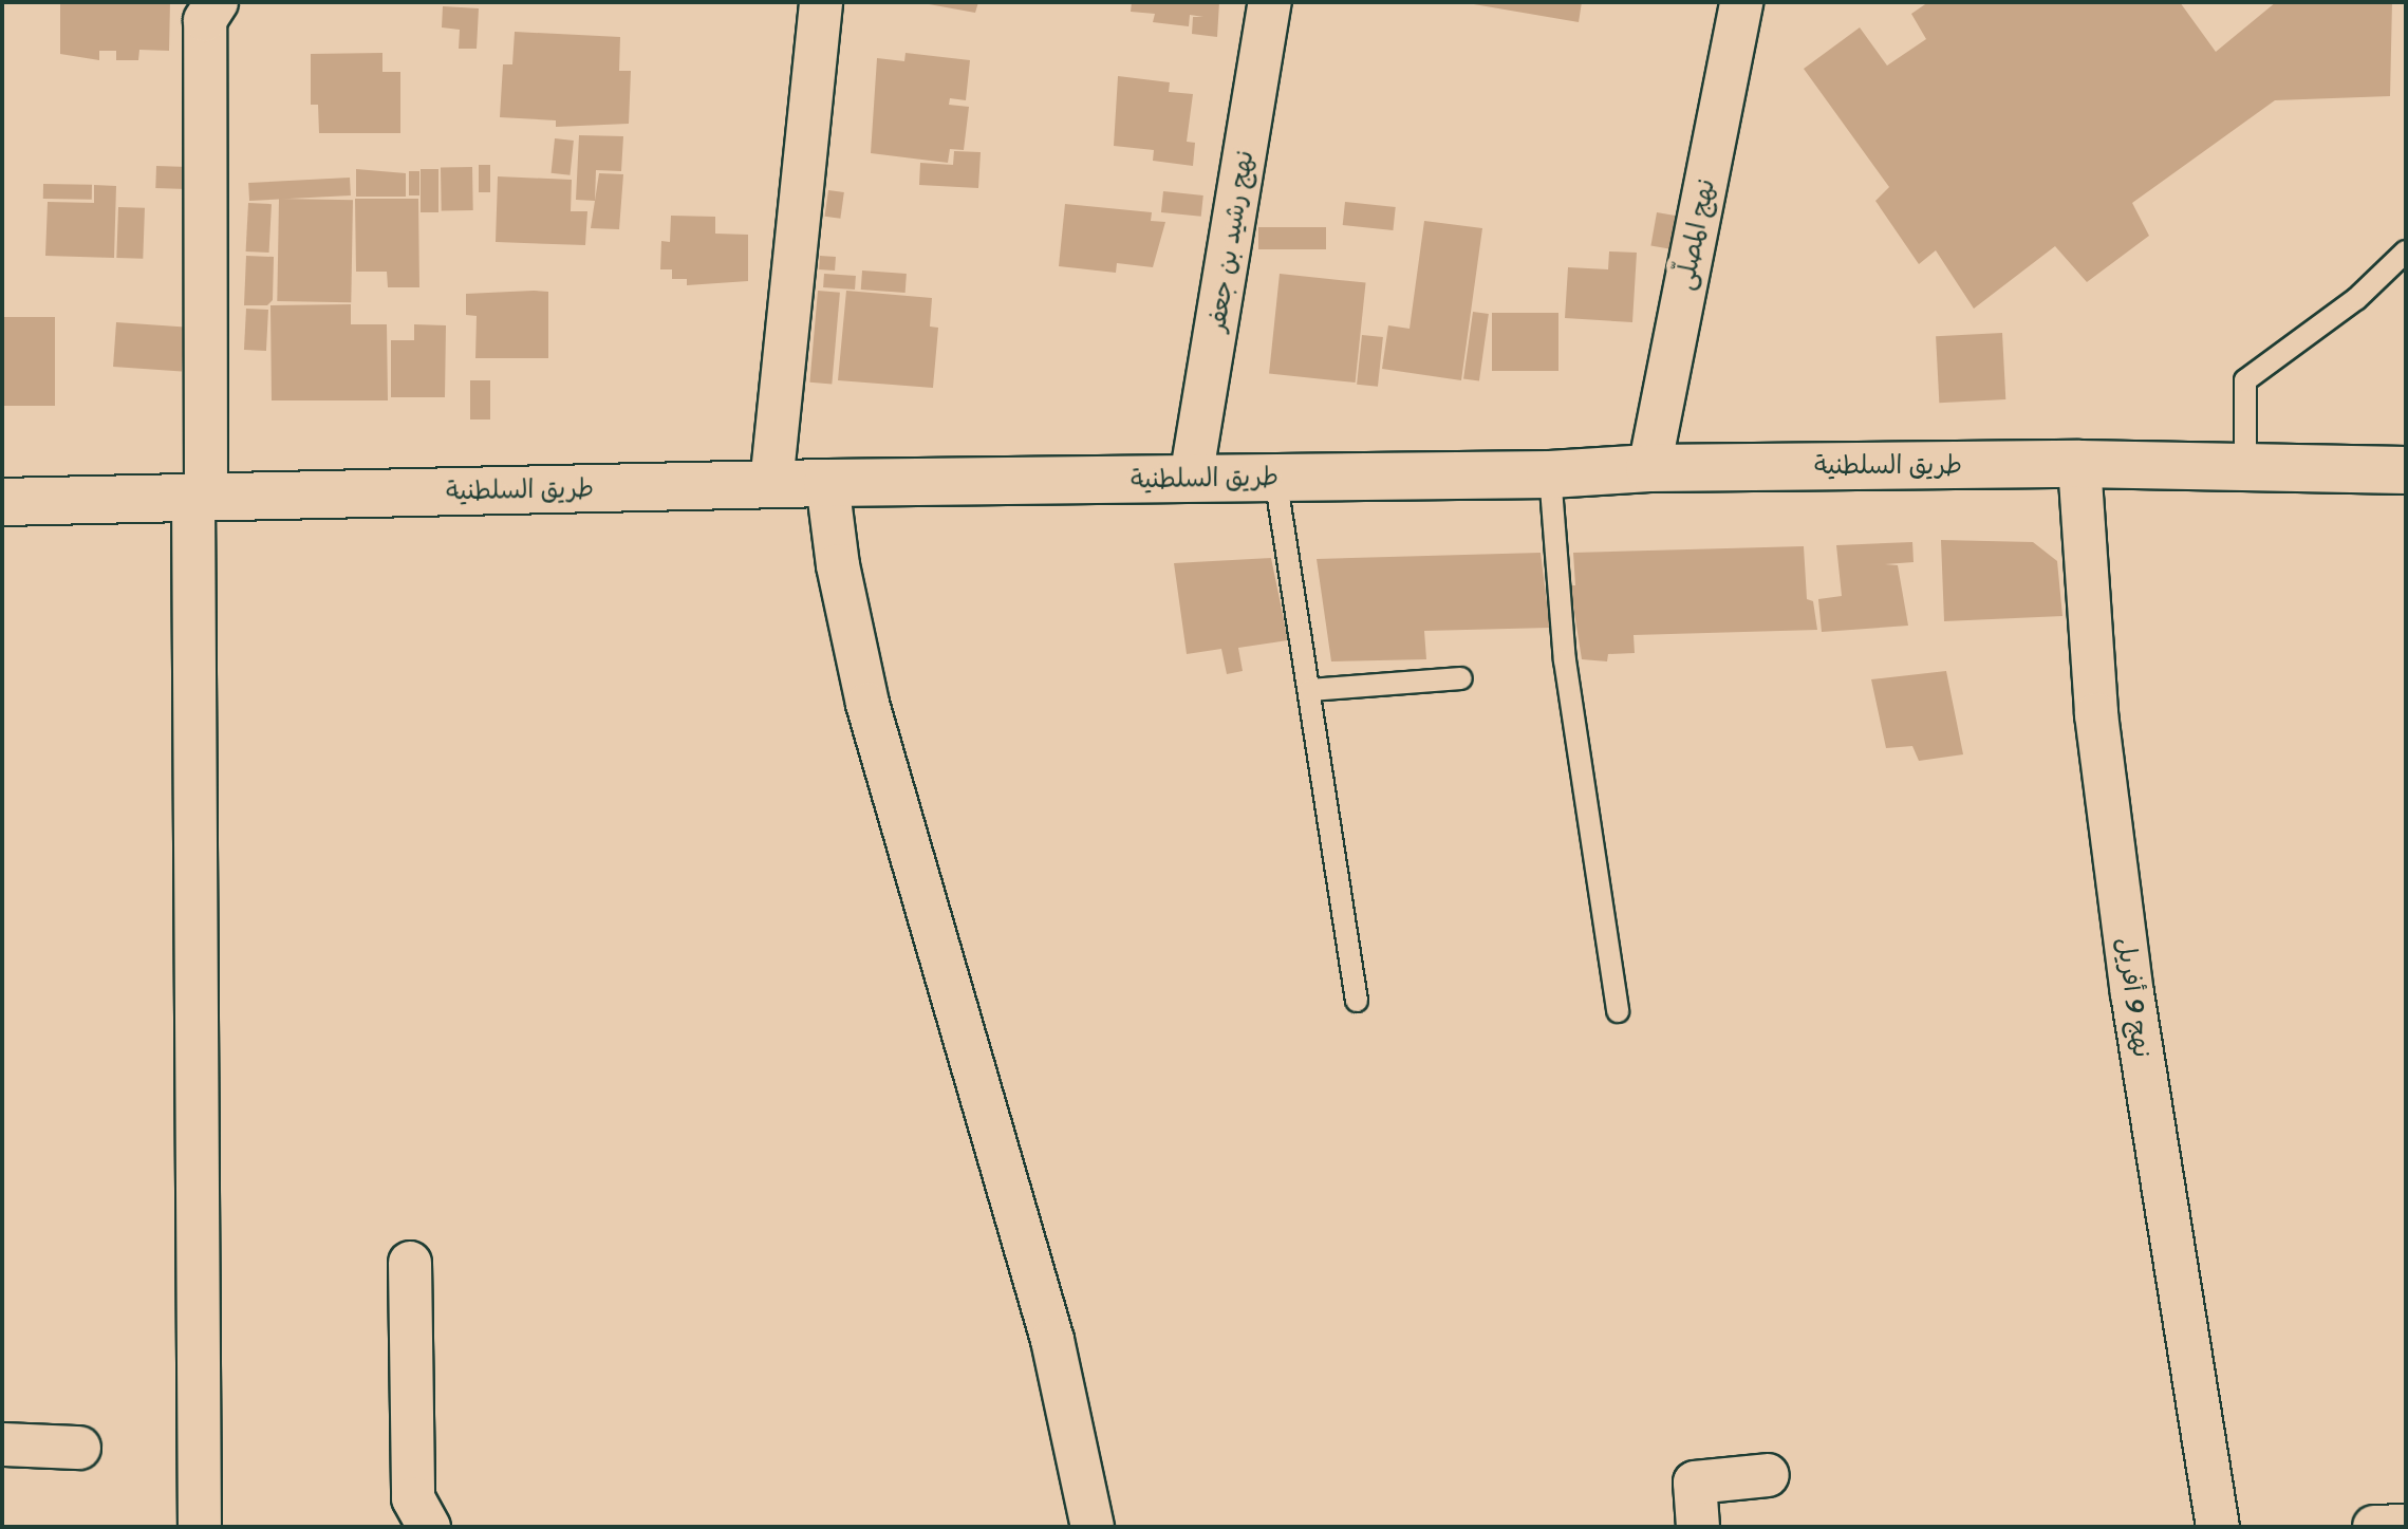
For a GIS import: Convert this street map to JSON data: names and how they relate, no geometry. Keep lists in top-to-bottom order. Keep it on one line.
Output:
{"streets":{"main road":["طريق السلطنية"],"street":["نهج المصلّى","نهج رشيد بن جعفر","نهج 9 أفريل"]},"crossings":[["نهج المصلّى","طريق السلطنية"],["نهج رشيد بن جعفر","طريق السلطنية"],["طريق السلطنية","نهج 9 أفريل"]]}
